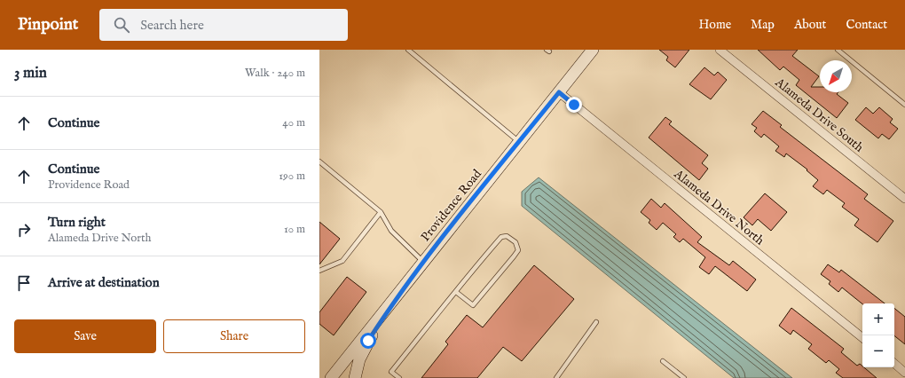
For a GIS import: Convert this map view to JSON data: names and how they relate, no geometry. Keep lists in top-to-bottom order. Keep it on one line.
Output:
{"streets":{"street":["Alameda Drive South","Providence Road","Alameda Drive North"]},"crossings":[["Providence Road","Alameda Drive North"]],"north":"bottom left","page":{"header":"Pinpoint","search":"Search here","nav":["Home","Map","About","Contact"],"heading":["3 min","Walk · 240 m"],"list":[["Continue","40 m"],["Continue","Providence Road","190 m"],["Turn right","Alameda Drive North","10 m"],"Arrive at destination"],"map_buttons":["+","−"],"buttons":["Save","Share"]}}
